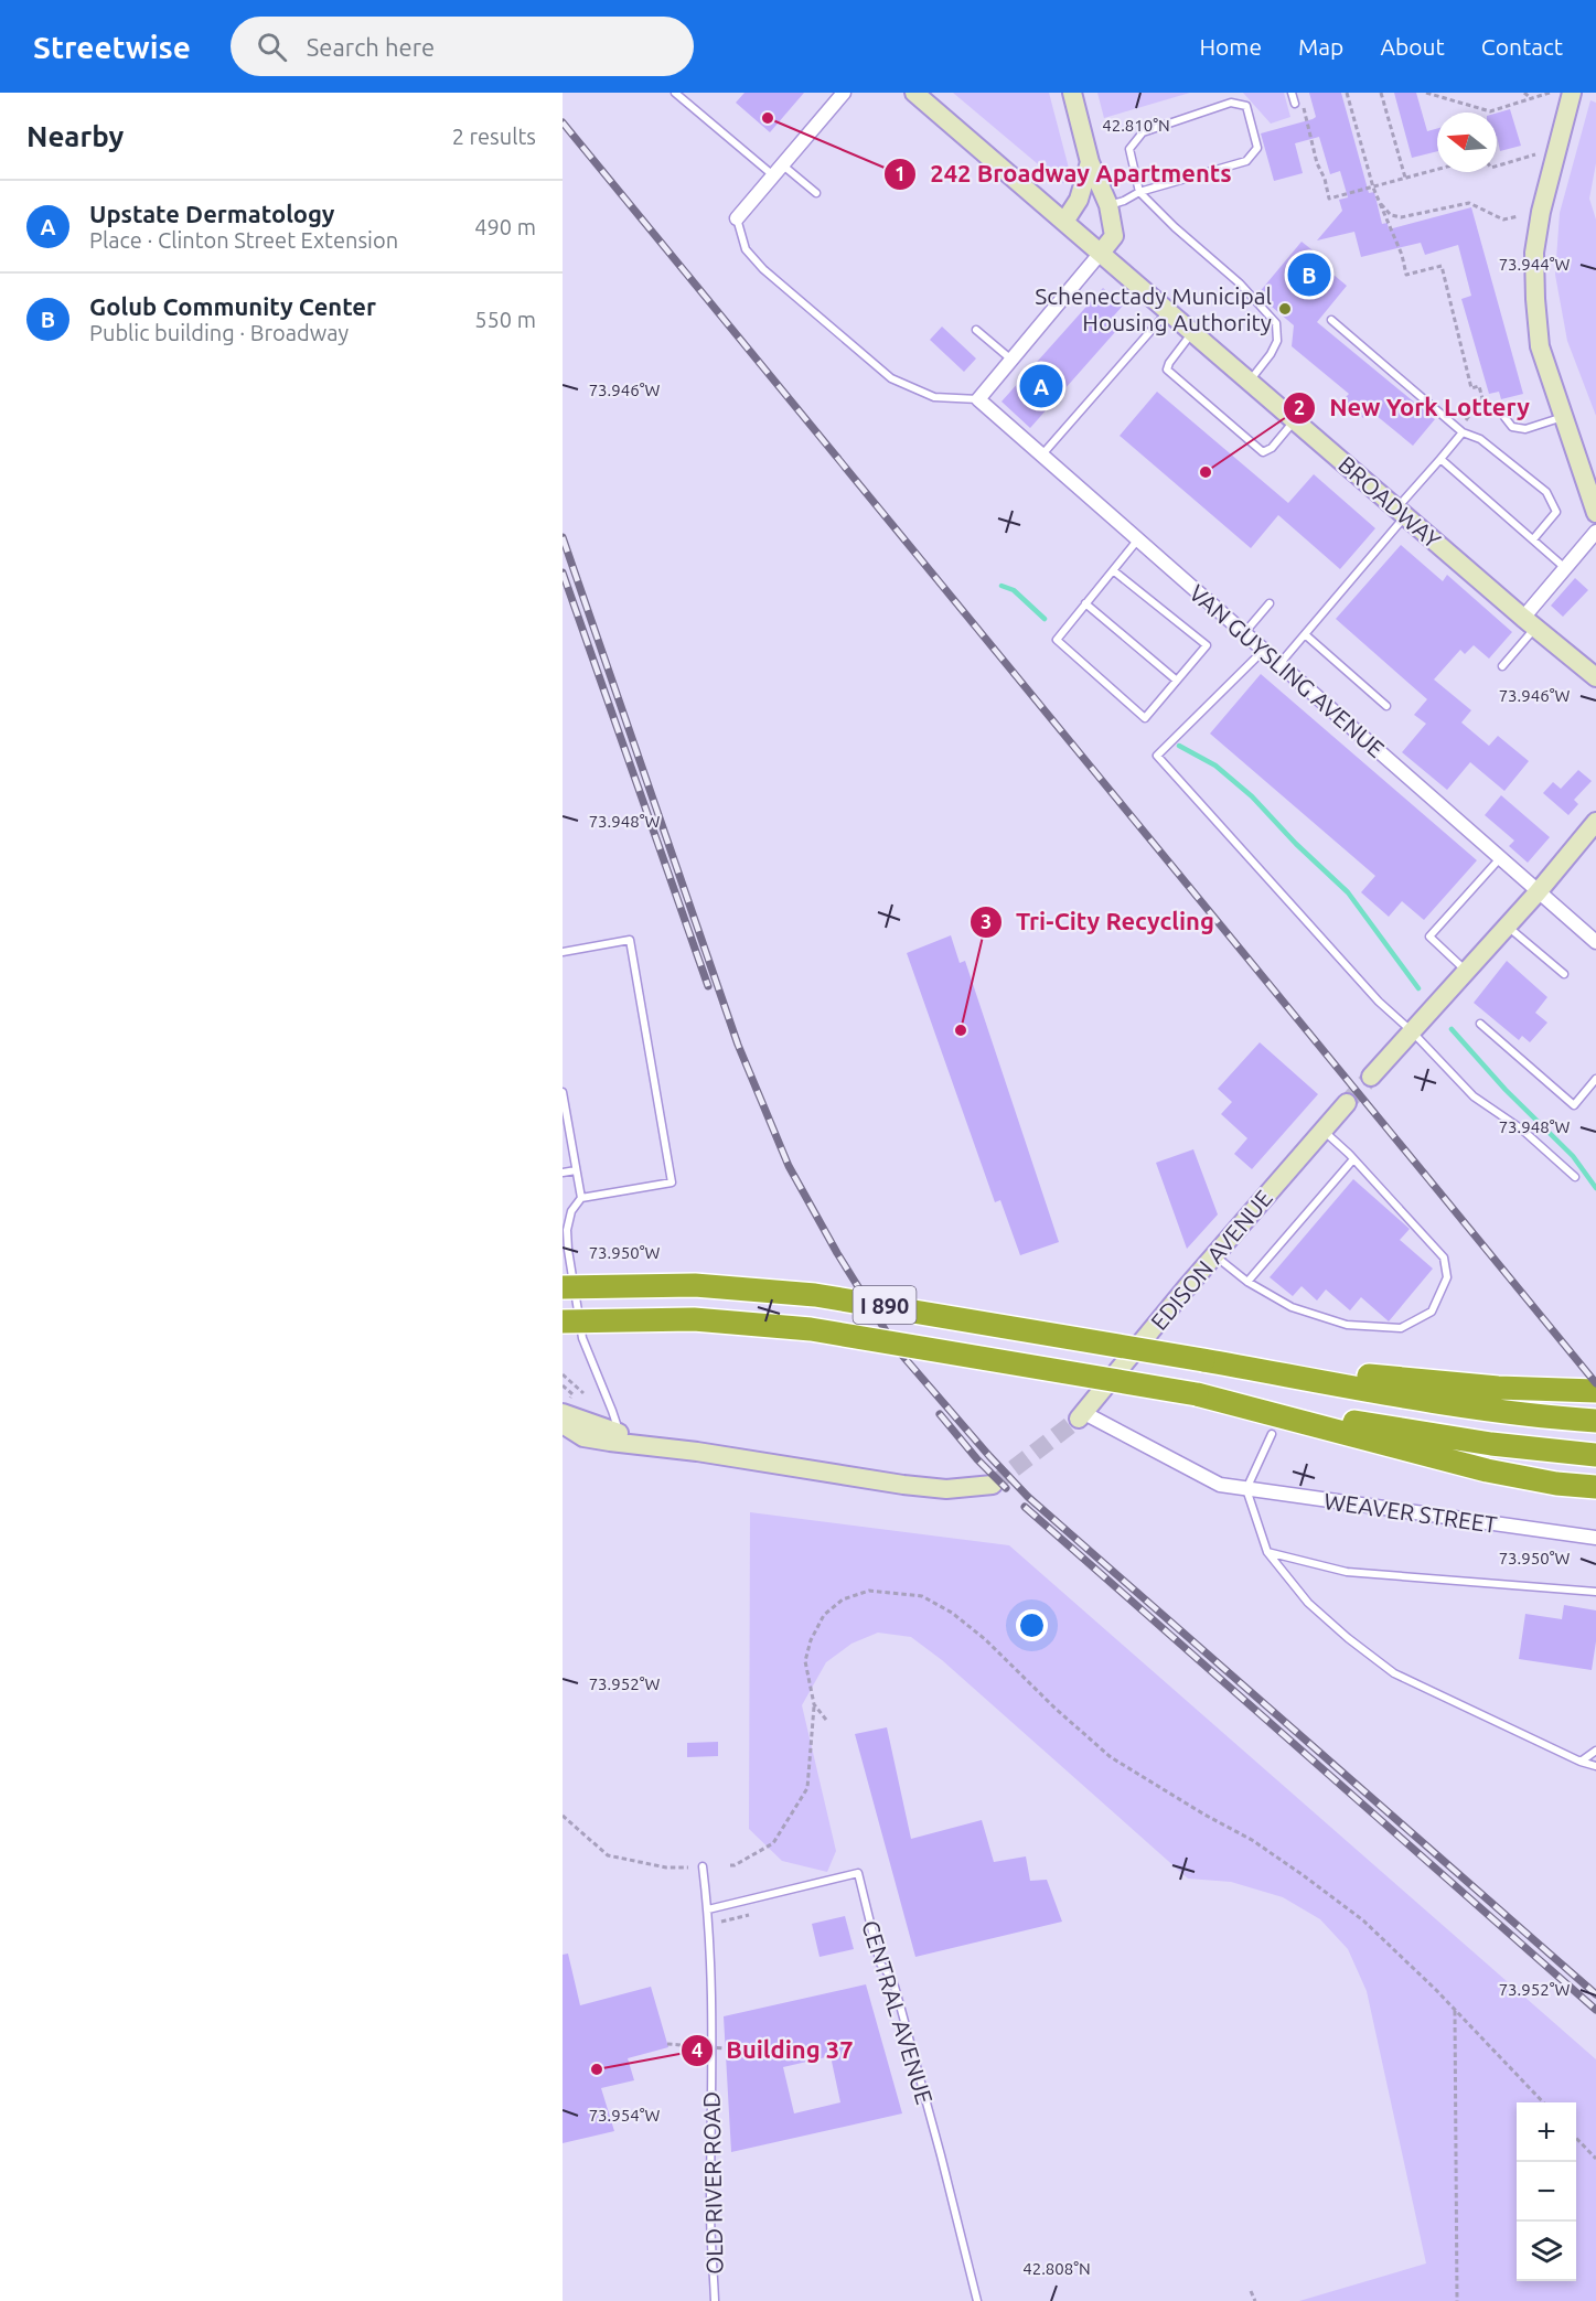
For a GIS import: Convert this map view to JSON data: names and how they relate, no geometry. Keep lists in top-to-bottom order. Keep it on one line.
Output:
{"streets":{"highway":["I 890"],"street":["BROADWAY","VAN GUYSLING AVENUE","EDISON AVENUE","WEAVER STREET"],"lane":["CENTRAL AVENUE","OLD RIVER ROAD"]},"crossings":[["EDISON AVENUE","WEAVER STREET"],["CENTRAL AVENUE","OLD RIVER ROAD"]],"places":["242 Broadway Apartments","Schenectady Municipal Housing Authority","New York Lottery","Tri-City Recycling","Building 37"],"north":"left","page":{"header":"Streetwise","search":"Search here","nav":["Home","Map","About","Contact"],"heading":["Nearby","2 results"],"list":[{"mark":"A","name":"Upstate Dermatology","note":"Place · Clinton Street Extension","value":"490 m"},{"mark":"B","name":"Golub Community Center","note":"Public building · Broadway","value":"550 m"}],"pins":["B","A"],"map_buttons":["+","−"]},"coordinates":["42.810°N","73.944°W","73.946°W","73.948°W","73.950°W","73.952°W","73.954°W","42.808°N"]}
